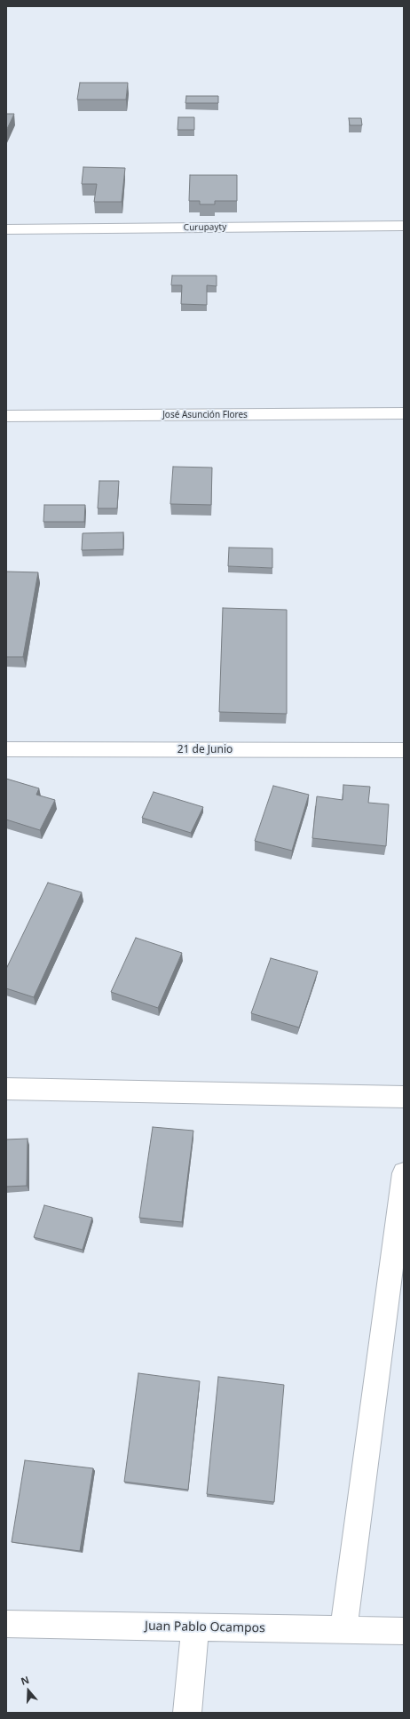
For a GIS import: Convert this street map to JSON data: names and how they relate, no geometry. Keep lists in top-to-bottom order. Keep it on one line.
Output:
{"streets":{"street":["Curupayty","José Asunción Flores","21 de Junio","Juan Pablo Ocampos"]},"north":"top"}
